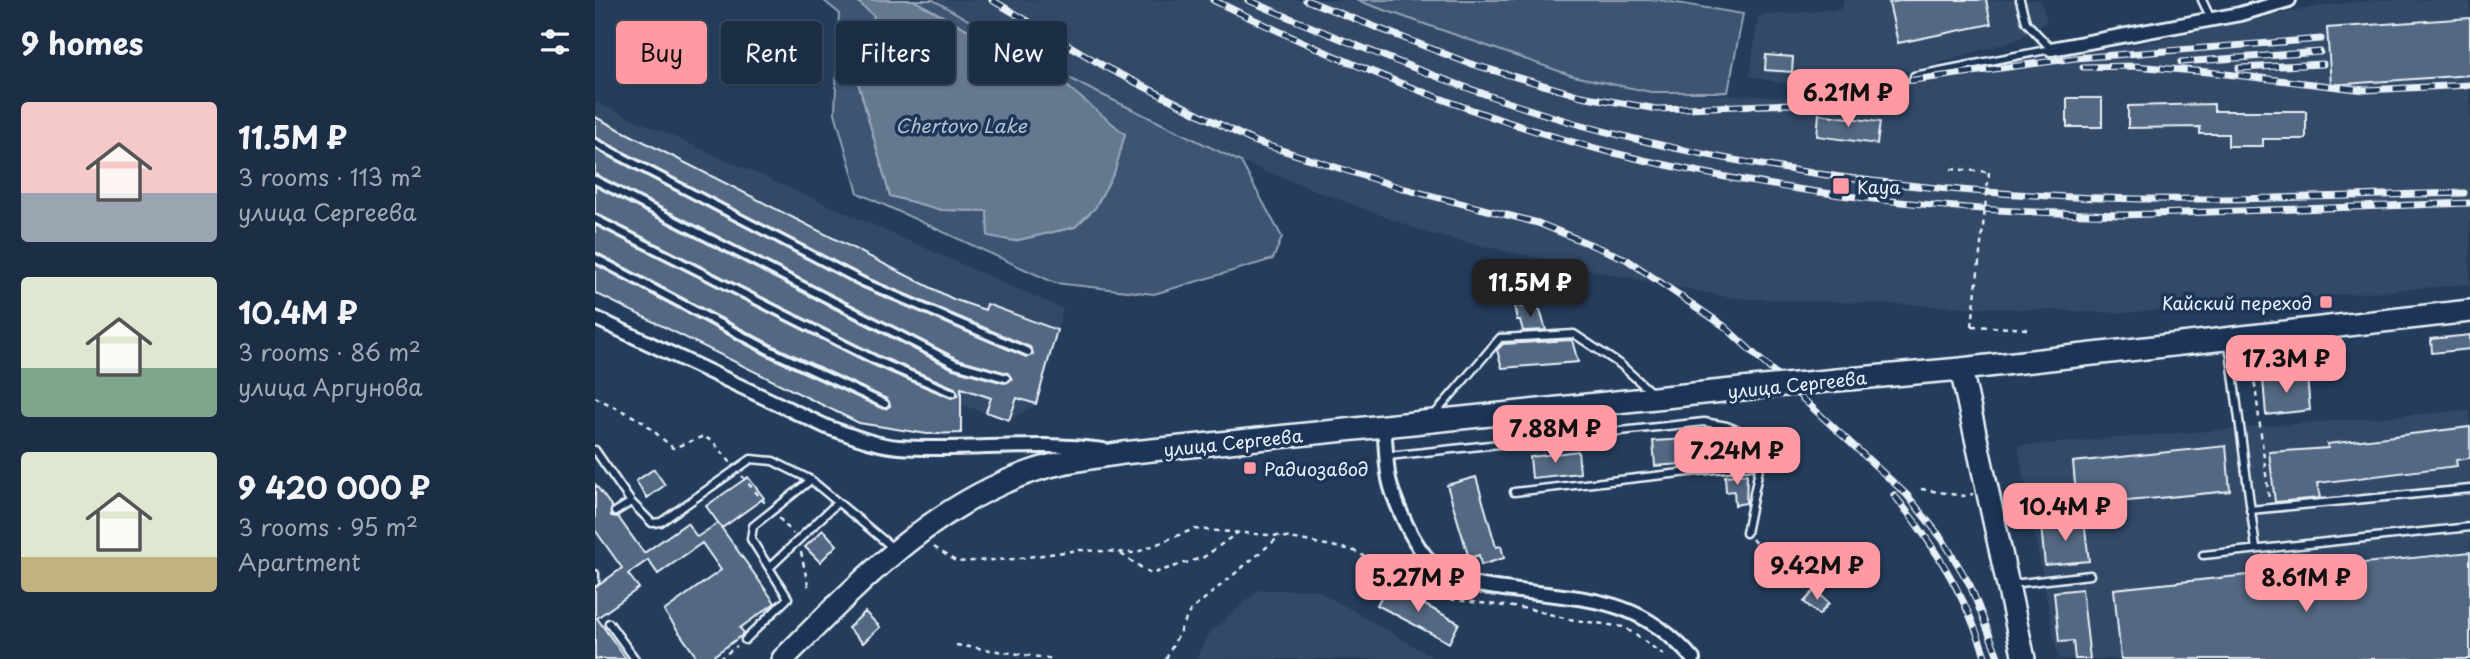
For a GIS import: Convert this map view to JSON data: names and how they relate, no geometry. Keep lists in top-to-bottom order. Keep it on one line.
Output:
{"streets":{"main road":["улица Сергеева"]},"water":["Chertovo Lake"],"places":{"transit":["Kaya","Кайский переход","Радиозавод"]},"page":{"heading":"9 homes","chip":["Buy","Rent","Filters","New"],"price":["6.21M ₽","11.5M ₽","17.3M ₽","7.88M ₽","7.24M ₽","10.4M ₽","9.42M ₽","5.27M ₽","8.61M ₽"],"list":[{"name":"11.5M ₽","note":"3 rooms · 113 m² · улица Сергеева"},{"name":"10.4M ₽","note":"3 rooms · 86 m² · улица Аргунова"},{"name":"9 420 000 ₽","note":"3 rooms · 95 m² · Apartment"}]}}
